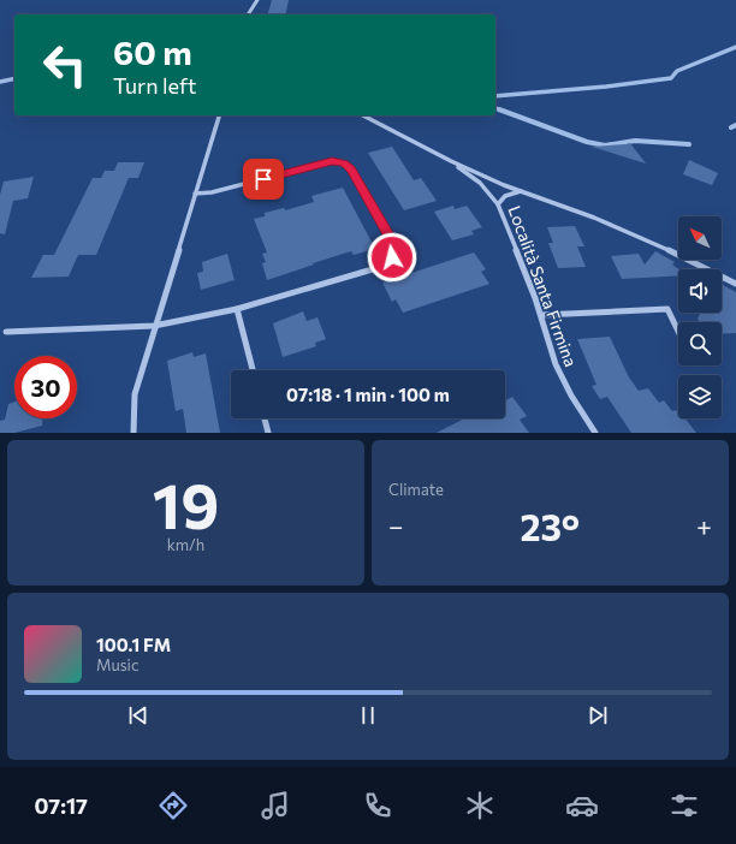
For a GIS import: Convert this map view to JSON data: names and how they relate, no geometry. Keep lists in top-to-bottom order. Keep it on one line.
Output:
{"streets":{"street":["Località Santa Firmina"]},"north":"top left","page":{"turn":["60 m","Turn left"],"limit":"30","trip":"07:18 · 1 min · 100 m","tile":[["19","km/h"],"Climate"],"heat":["−","23°","+"],"song":["100.1 FM","Music"],"tabs":"07:17"}}
